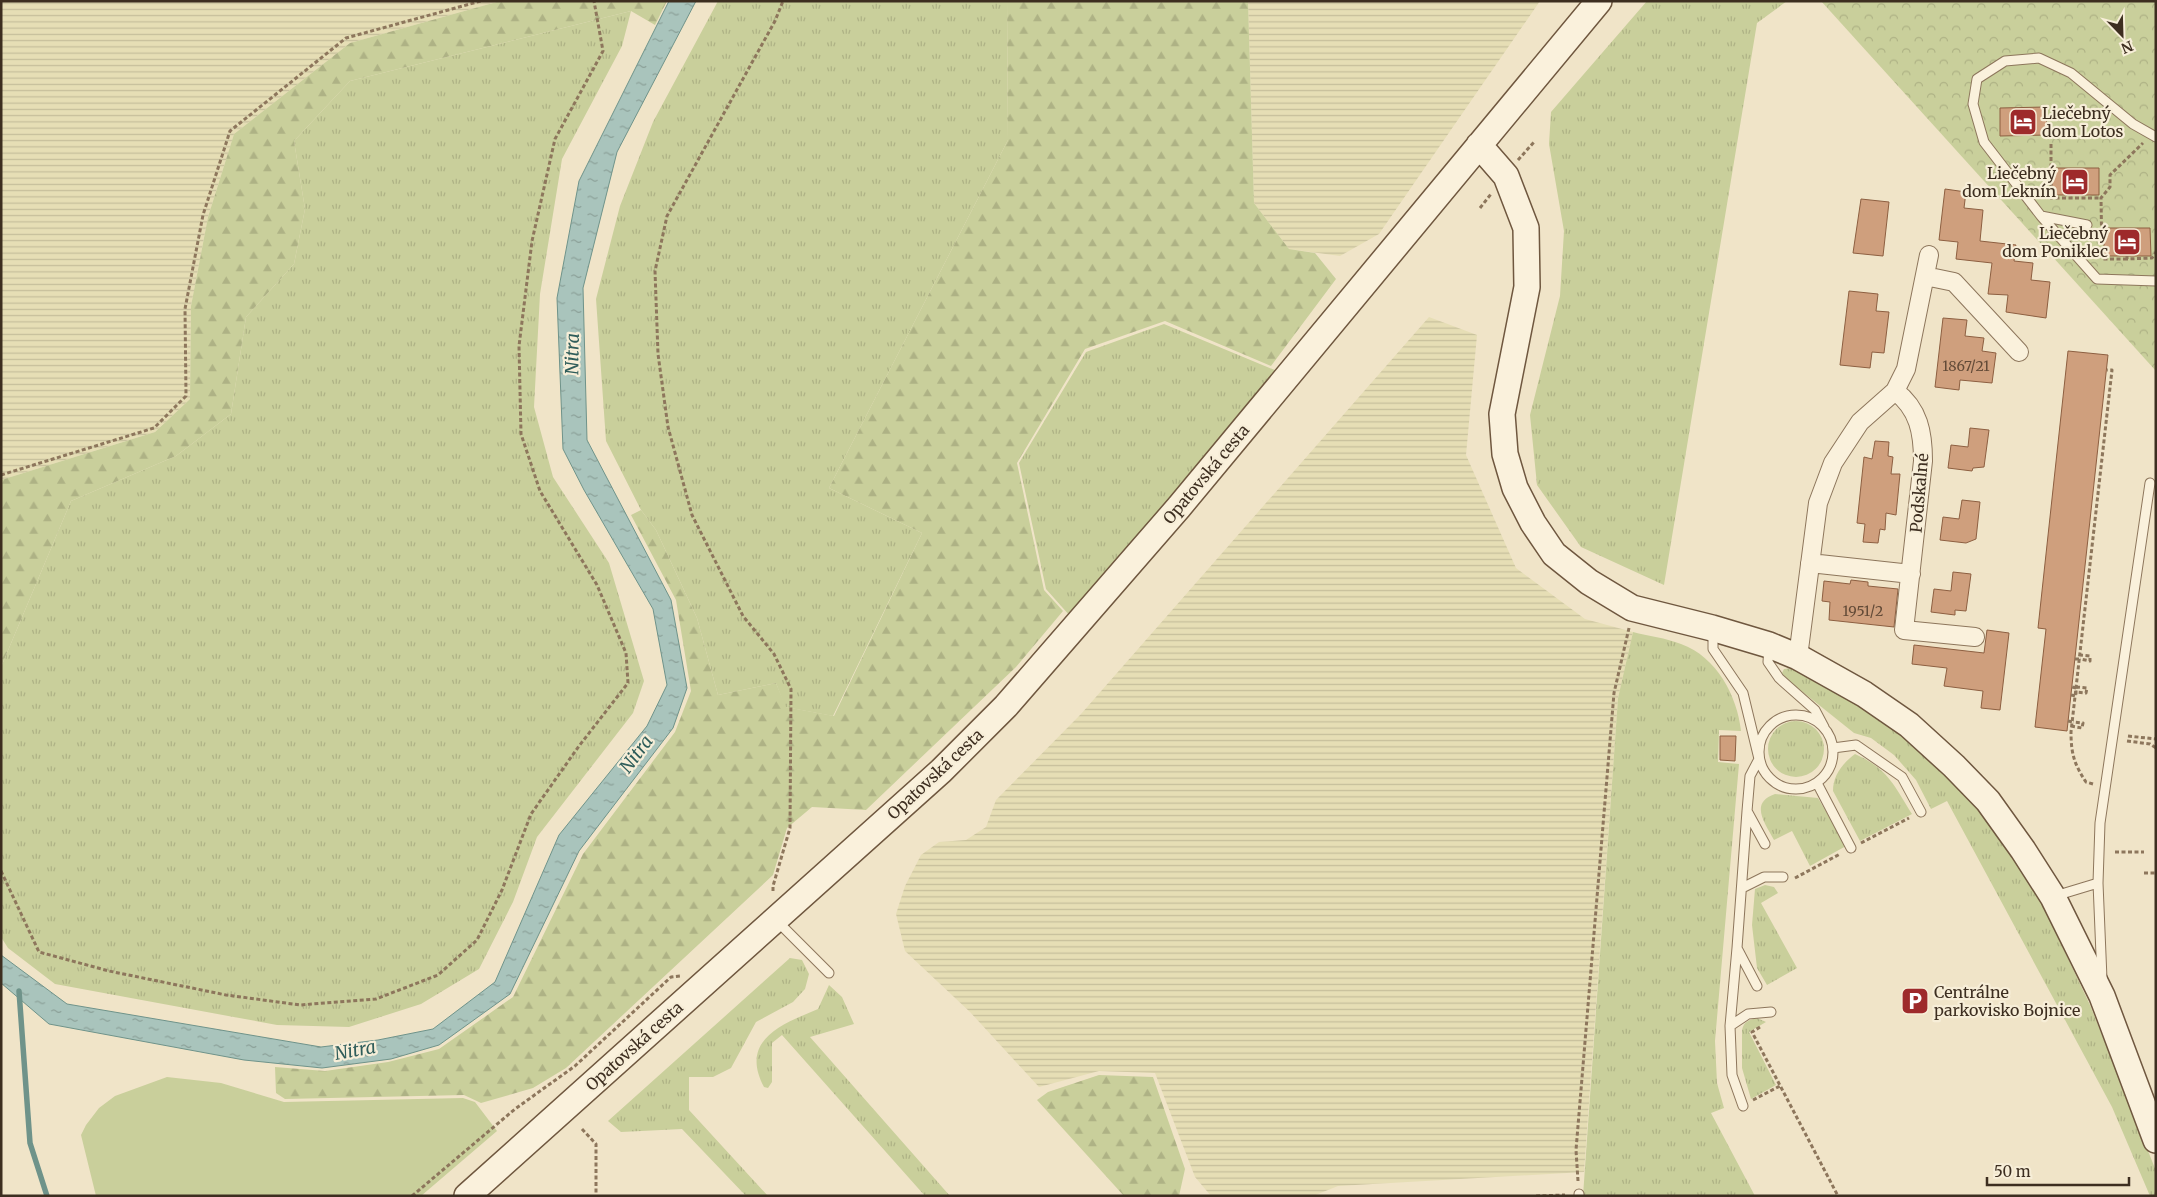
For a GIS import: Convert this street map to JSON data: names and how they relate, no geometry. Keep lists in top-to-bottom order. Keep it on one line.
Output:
{"streets":{"street":["Opatovská cesta","Podskalné"]},"water":["Nitra"],"places":{"hotel":["Liečebný dom Lotos","Liečebný dom Leknín","Liečebný dom Poniklec"],"parking":["Centrálne parkovisko Bojnice"]},"house_numbers":["1867/21","1951/2"],"scale_bar":"50 m","north":"bottom right"}
